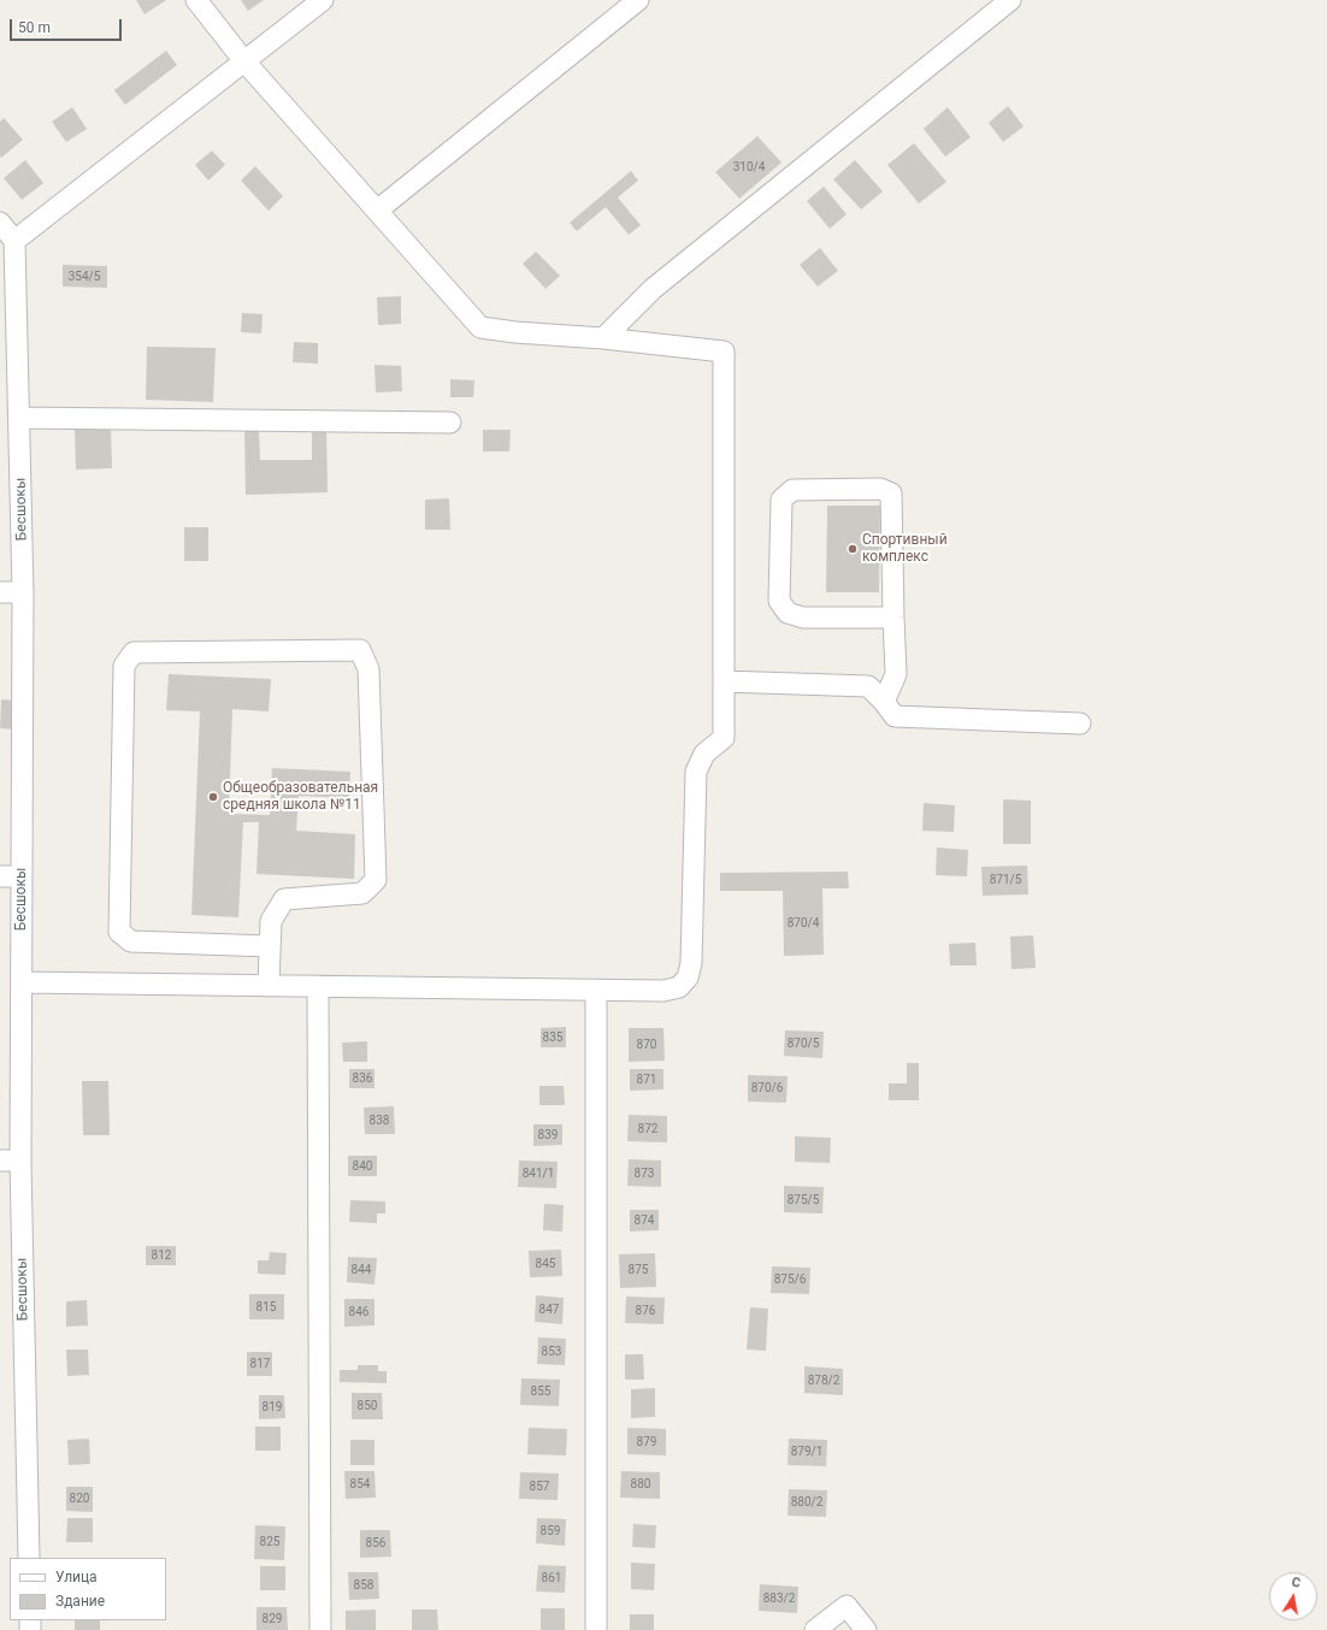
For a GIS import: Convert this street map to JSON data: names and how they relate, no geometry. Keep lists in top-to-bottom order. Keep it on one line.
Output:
{"streets":{"street":["Бесшокы"]},"places":["Спортивный комплекс","Общеобразовательная средняя школа №11"],"house_numbers":["310/4","354/5","871/5","870/4","835","870/5","870","836","871","870/6","838","872","839","840","841/1","873","875/5","874","812","845","844","875","875/6","815","847","876","846","853","817","878/2","855","850","819","879","879/1","854","880","857","820","880/2","859","825","856","861","858","883/2","829"],"legend":["Улица","Здание"],"scale_bar":"50 m","north":"top"}
